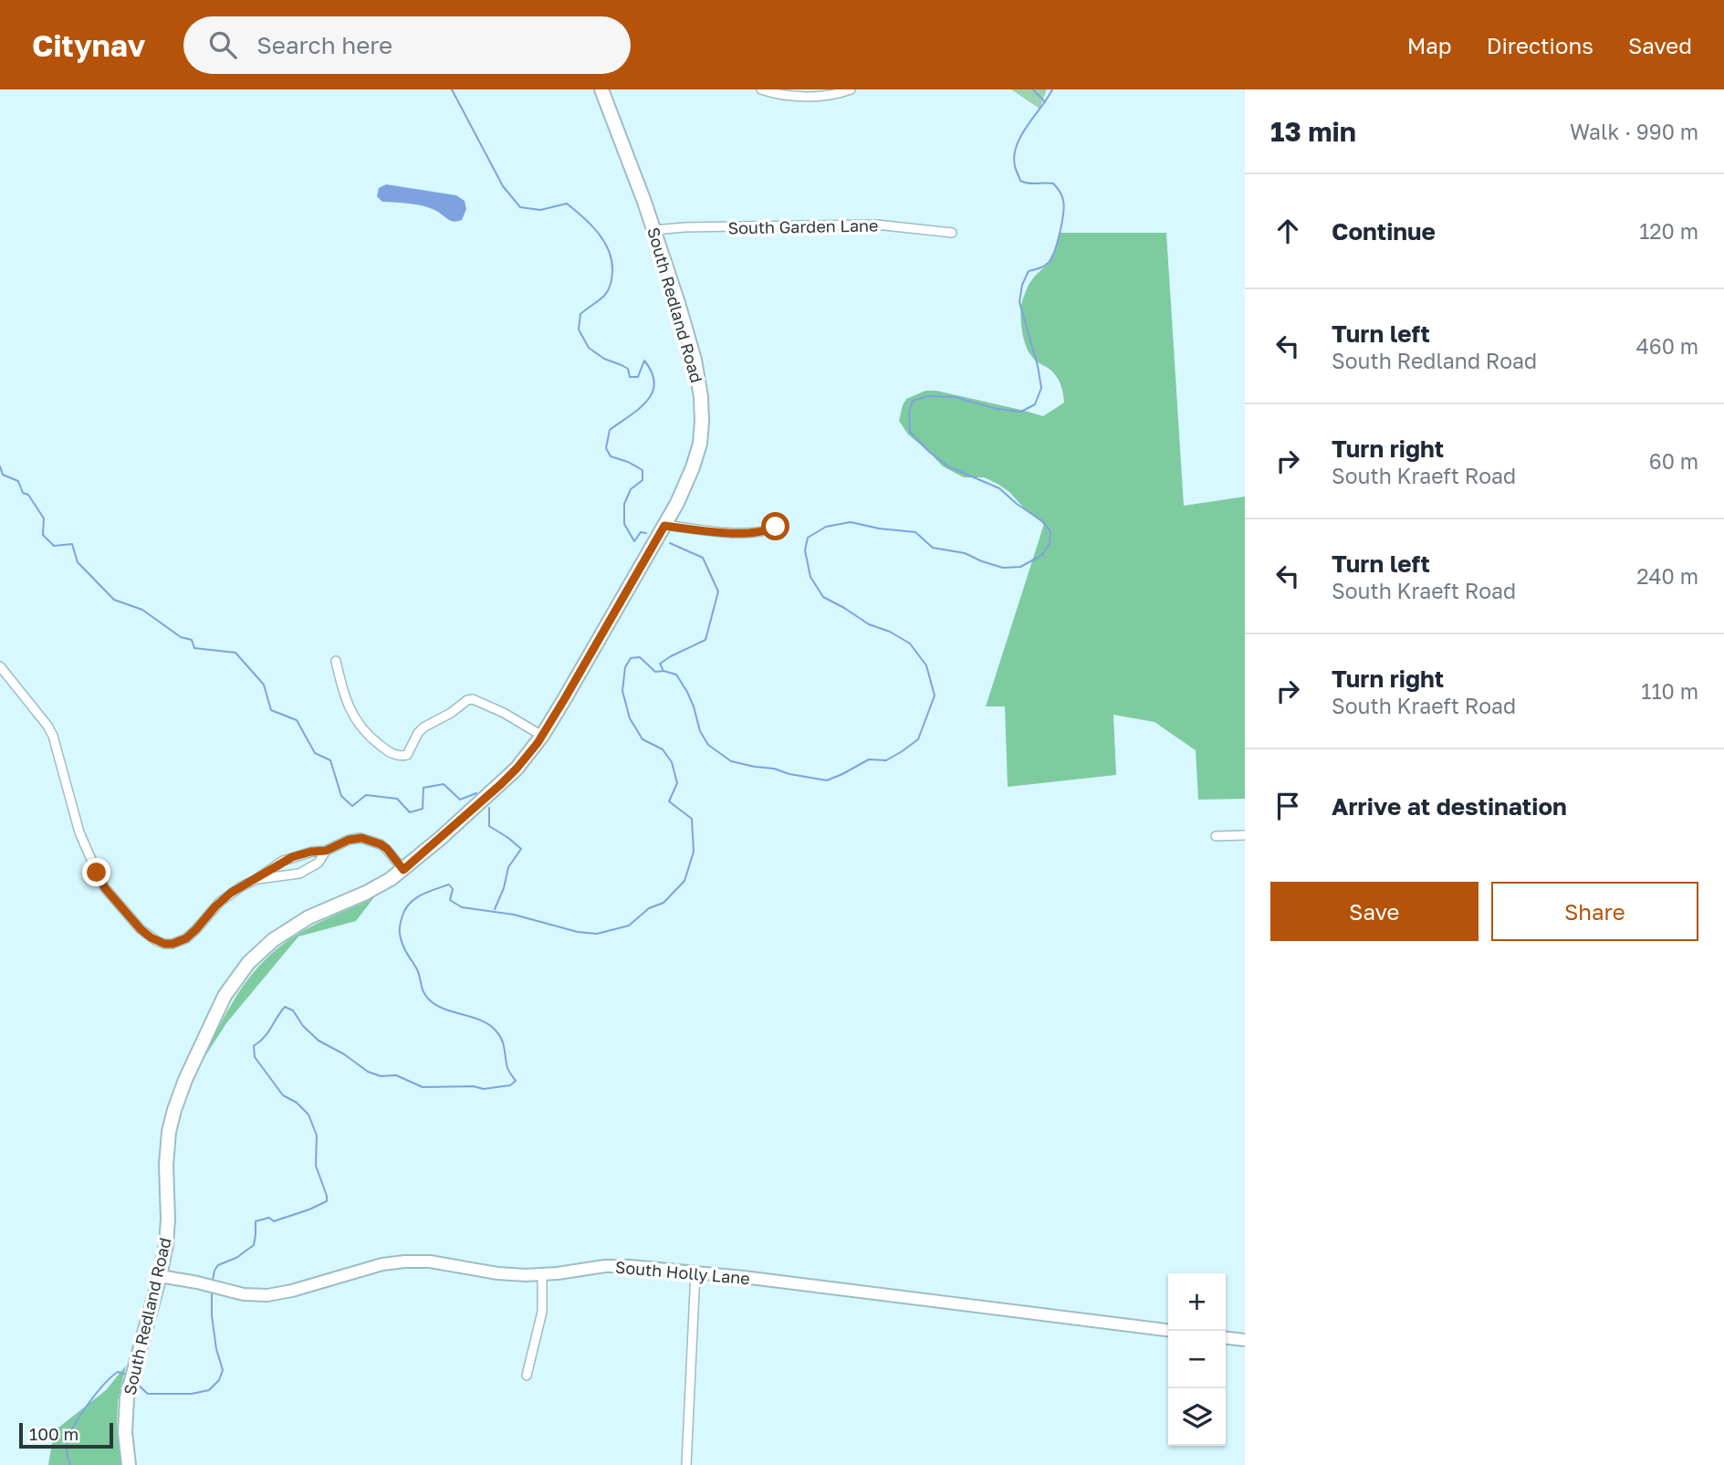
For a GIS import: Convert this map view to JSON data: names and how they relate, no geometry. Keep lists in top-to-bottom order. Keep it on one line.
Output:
{"streets":{"main road":["South Redland Road"],"street":["South Garden Lane","South Holly Lane"]},"crossings":[["South Garden Lane","South Redland Road"],["South Redland Road","South Holly Lane"]],"scale_bar":"100 m","page":{"header":"Citynav","search":"Search here","nav":["Map","Directions","Saved"],"heading":["13 min","Walk · 990 m"],"list":[["Continue","120 m"],["Turn left","South Redland Road","460 m"],["Turn right","South Kraeft Road","60 m"],["Turn left","South Kraeft Road","240 m"],["Turn right","South Kraeft Road","110 m"],"Arrive at destination"],"buttons":["Save","Share"],"map_buttons":["+","−"],"scale":"100 m"}}
